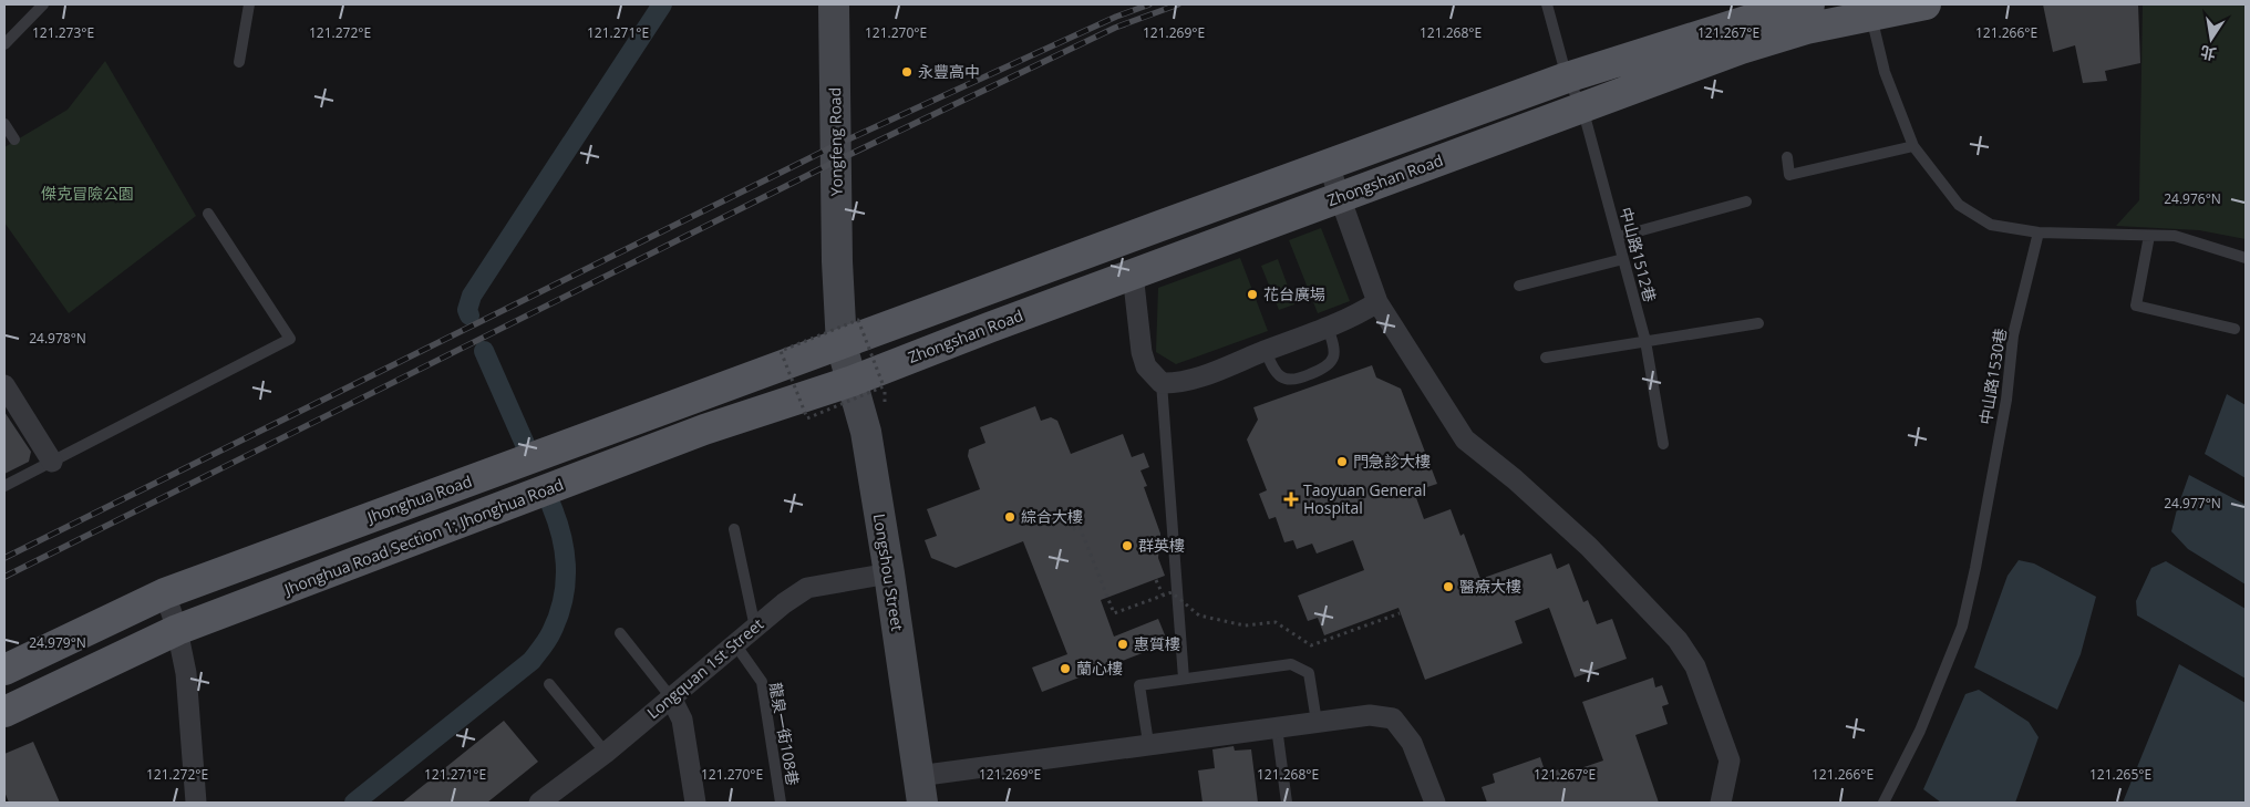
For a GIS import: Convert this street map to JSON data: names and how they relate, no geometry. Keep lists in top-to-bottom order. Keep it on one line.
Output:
{"streets":{"main road":["Zhongshan Road","Jhonghua Road","Jhonghua Road Section 1; Jhonghua Road"],"street":["Yongfeng Road","Longshou Street","Longquan 1st Street"],"lane":["中山路1512巷","中山路1530巷","龍泉一街108巷"]},"crossings":[["Yongfeng Road","Jhonghua Road"],["Yongfeng Road","Longshou Street"],["Zhongshan Road","中山路1512巷"],["Zhongshan Road","Jhonghua Road Section 1; Jhonghua Road"],["Zhongshan Road","Longshou Street"],["Jhonghua Road","Longshou Street"],["Jhonghua Road Section 1; Jhonghua Road","Longshou Street"],["Longshou Street","Longquan 1st Street"],["Longquan 1st Street","龍泉一街108巷"]],"parks":["傑克冒險公園"],"places":{"other":["永豐高中","花台廣場","門急診大樓","綜合大樓","群英樓","醫療大樓","惠質樓","蘭心樓"],"health":["Taoyuan General Hospital"]},"north":"bottom","coordinates":["121.273°E","121.272°E","121.271°E","121.270°E","121.269°E","121.268°E","121.267°E","121.266°E","24.976°N","24.978°N","24.977°N","24.979°N","121.265°E"]}
